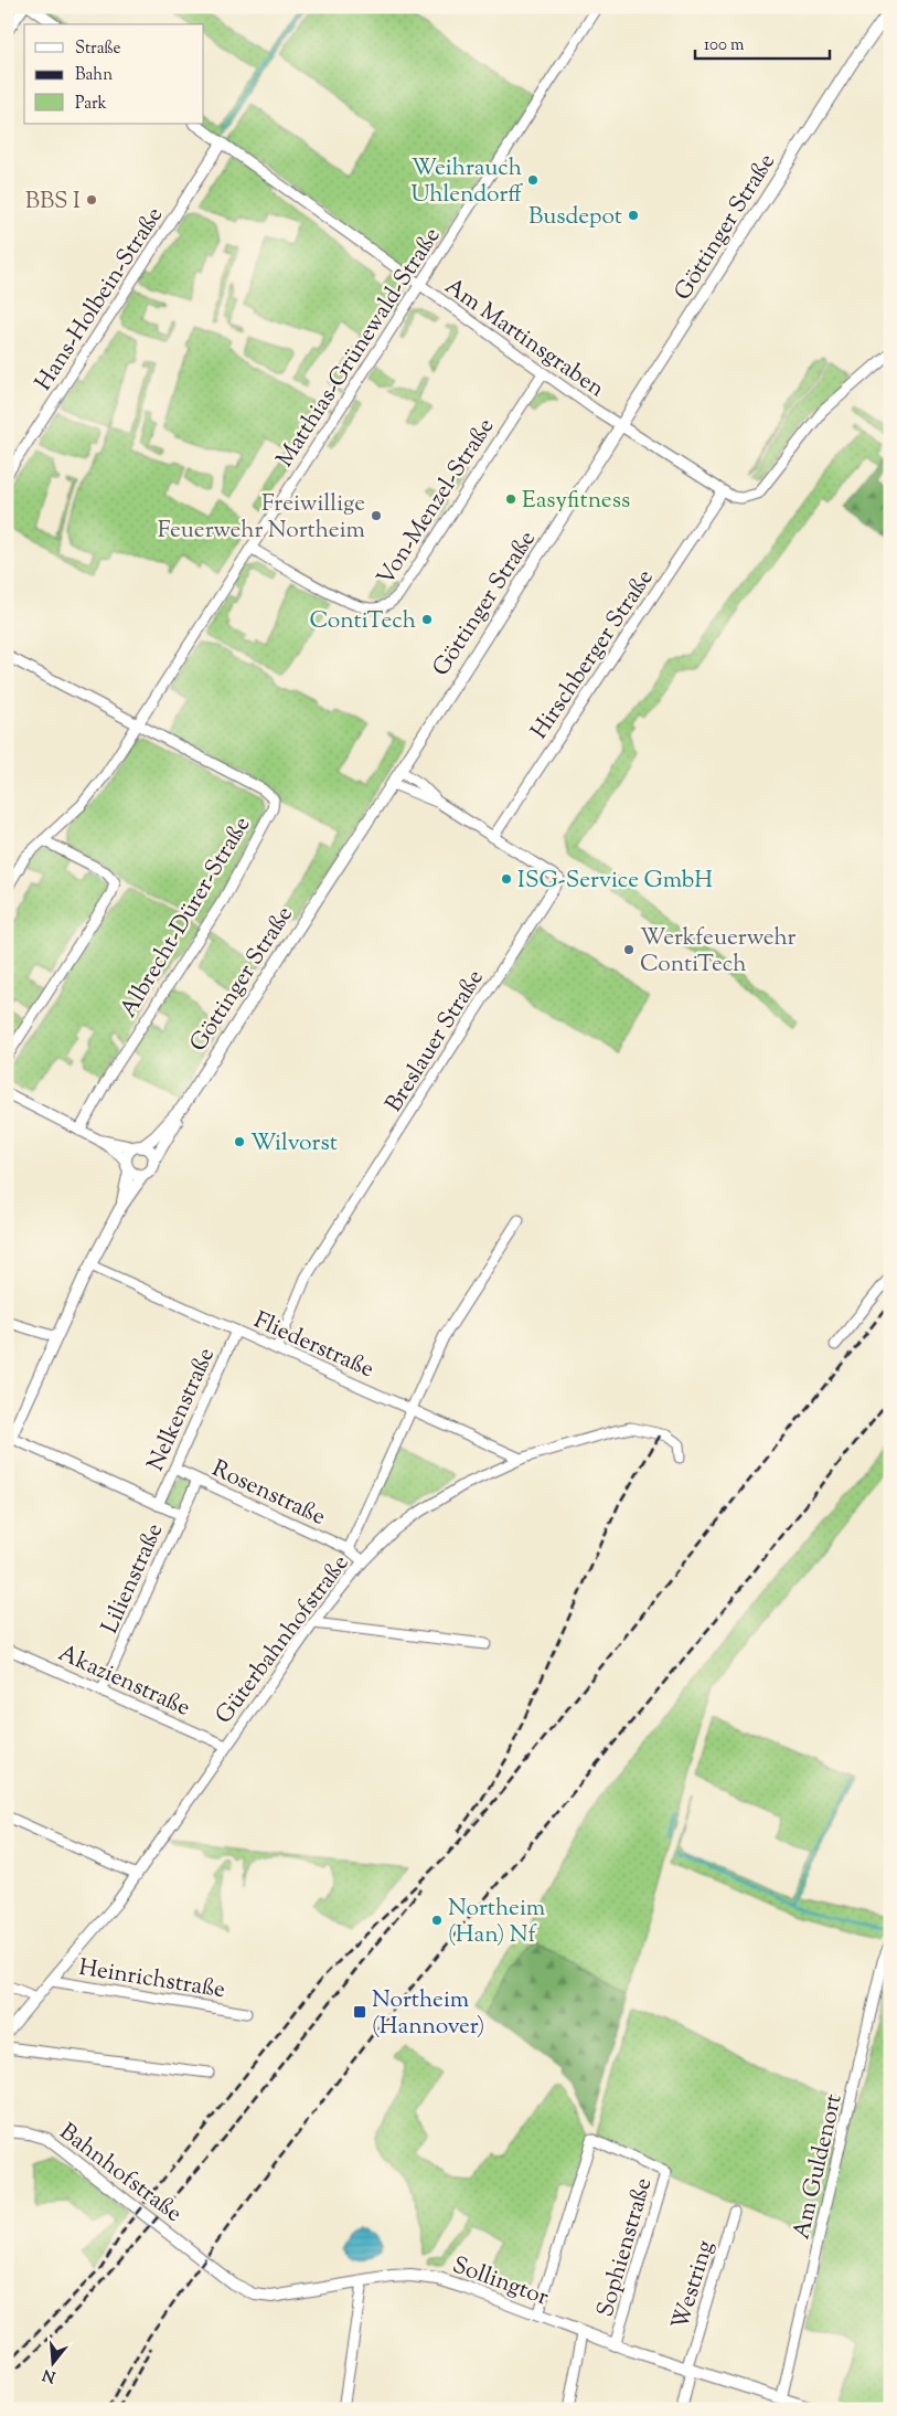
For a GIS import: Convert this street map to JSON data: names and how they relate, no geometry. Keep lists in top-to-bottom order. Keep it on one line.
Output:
{"streets":{"main road":["Göttinger Straße","Bahnhofstraße","Sollingtor"],"street":["Hans-Holbein-Straße","Am Martinsgraben","Matthias-Grünewald-Straße","Von-Menzel-Straße","Hirschberger Straße","Albrecht-Dürer-Straße","Breslauer Straße","Fliederstraße","Nelkenstraße","Rosenstraße","Lilienstraße","Güterbahnhofstraße","Akazienstraße","Heinrichstraße","Am Guldenort","Sophienstraße","Westring"]},"crossings":[["Göttinger Straße","Am Martinsgraben"],["Göttinger Straße","Breslauer Straße"],["Göttinger Straße","Fliederstraße"],["Hans-Holbein-Straße","Am Martinsgraben"],["Am Martinsgraben","Matthias-Grünewald-Straße"],["Am Martinsgraben","Von-Menzel-Straße"],["Am Martinsgraben","Hirschberger Straße"],["Matthias-Grünewald-Straße","Von-Menzel-Straße"],["Matthias-Grünewald-Straße","Albrecht-Dürer-Straße"],["Hirschberger Straße","Breslauer Straße"],["Breslauer Straße","Fliederstraße"],["Fliederstraße","Nelkenstraße"],["Fliederstraße","Güterbahnhofstraße"],["Nelkenstraße","Rosenstraße"],["Rosenstraße","Lilienstraße"],["Rosenstraße","Güterbahnhofstraße"],["Lilienstraße","Akazienstraße"],["Güterbahnhofstraße","Akazienstraße"],["Güterbahnhofstraße","Heinrichstraße"],["Am Guldenort","Sollingtor"],["Bahnhofstraße","Sollingtor"],["Sophienstraße","Sollingtor"],["Sollingtor","Westring"]],"places":{"other":["Weihrauch Uhlendorff","BBS I","Busdepot","Easyfitness","Freiwillige Feuerwehr Northeim","ContiTech","ISG-Service GmbH","Werkfeuerwehr ContiTech","Wilvorst","Northeim (Han) Nf"],"transit":["Northeim (Hannover)"]},"legend":["Straße","Bahn","Park"],"scale_bar":"100 m","north":"bottom"}
